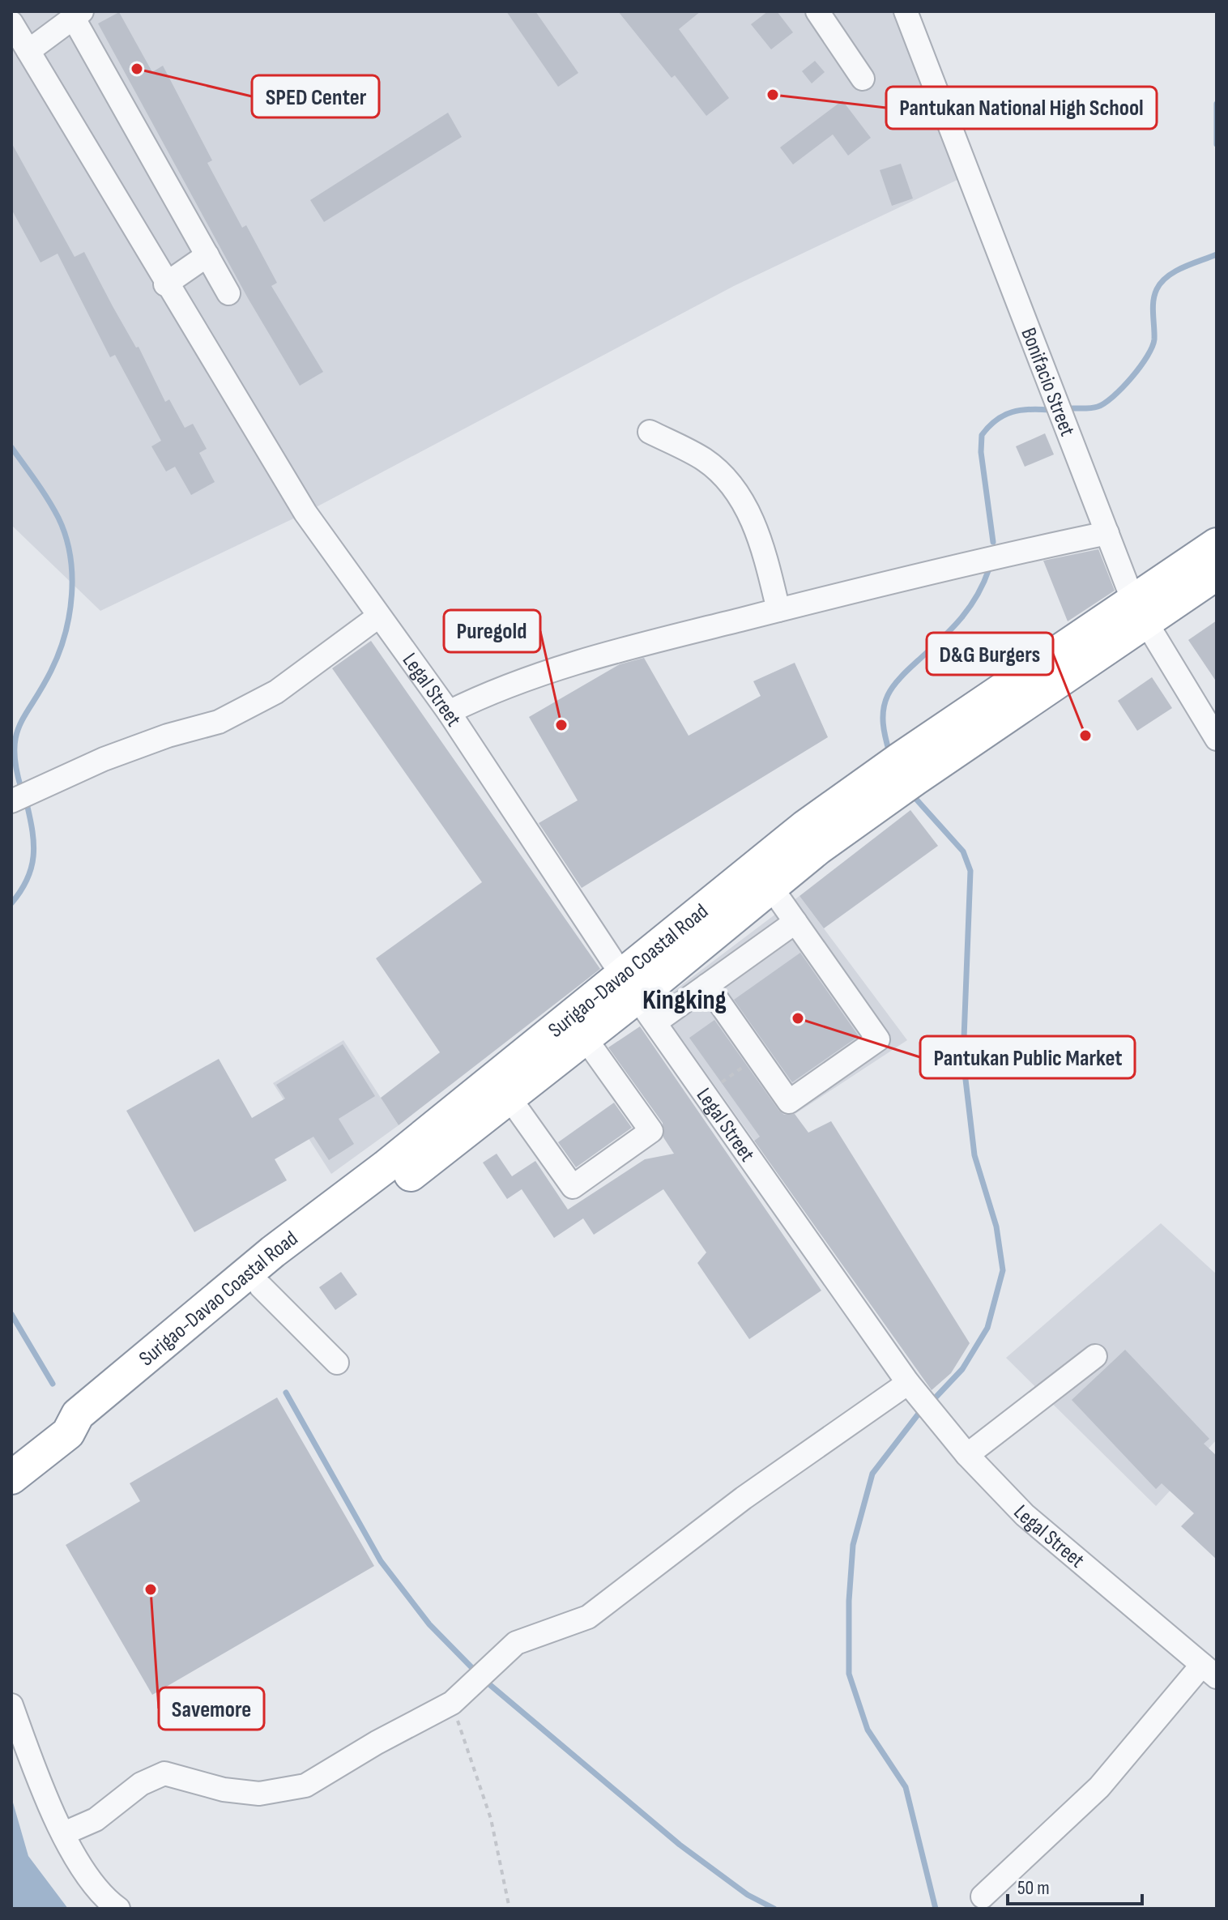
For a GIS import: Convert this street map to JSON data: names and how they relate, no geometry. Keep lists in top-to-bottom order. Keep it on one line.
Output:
{"streets":{"highway":["Surigao-Davao Coastal Road"],"street":["Bonifacio Street","Legal Street"]},"crossings":[["Bonifacio Street","Surigao-Davao Coastal Road"],["Legal Street","Surigao-Davao Coastal Road"]],"districts":["Kingking"],"places":["SPED Center","Pantukan National High School","Puregold","D&G Burgers","Pantukan Public Market","Savemore"],"scale_bar":"50 m"}
